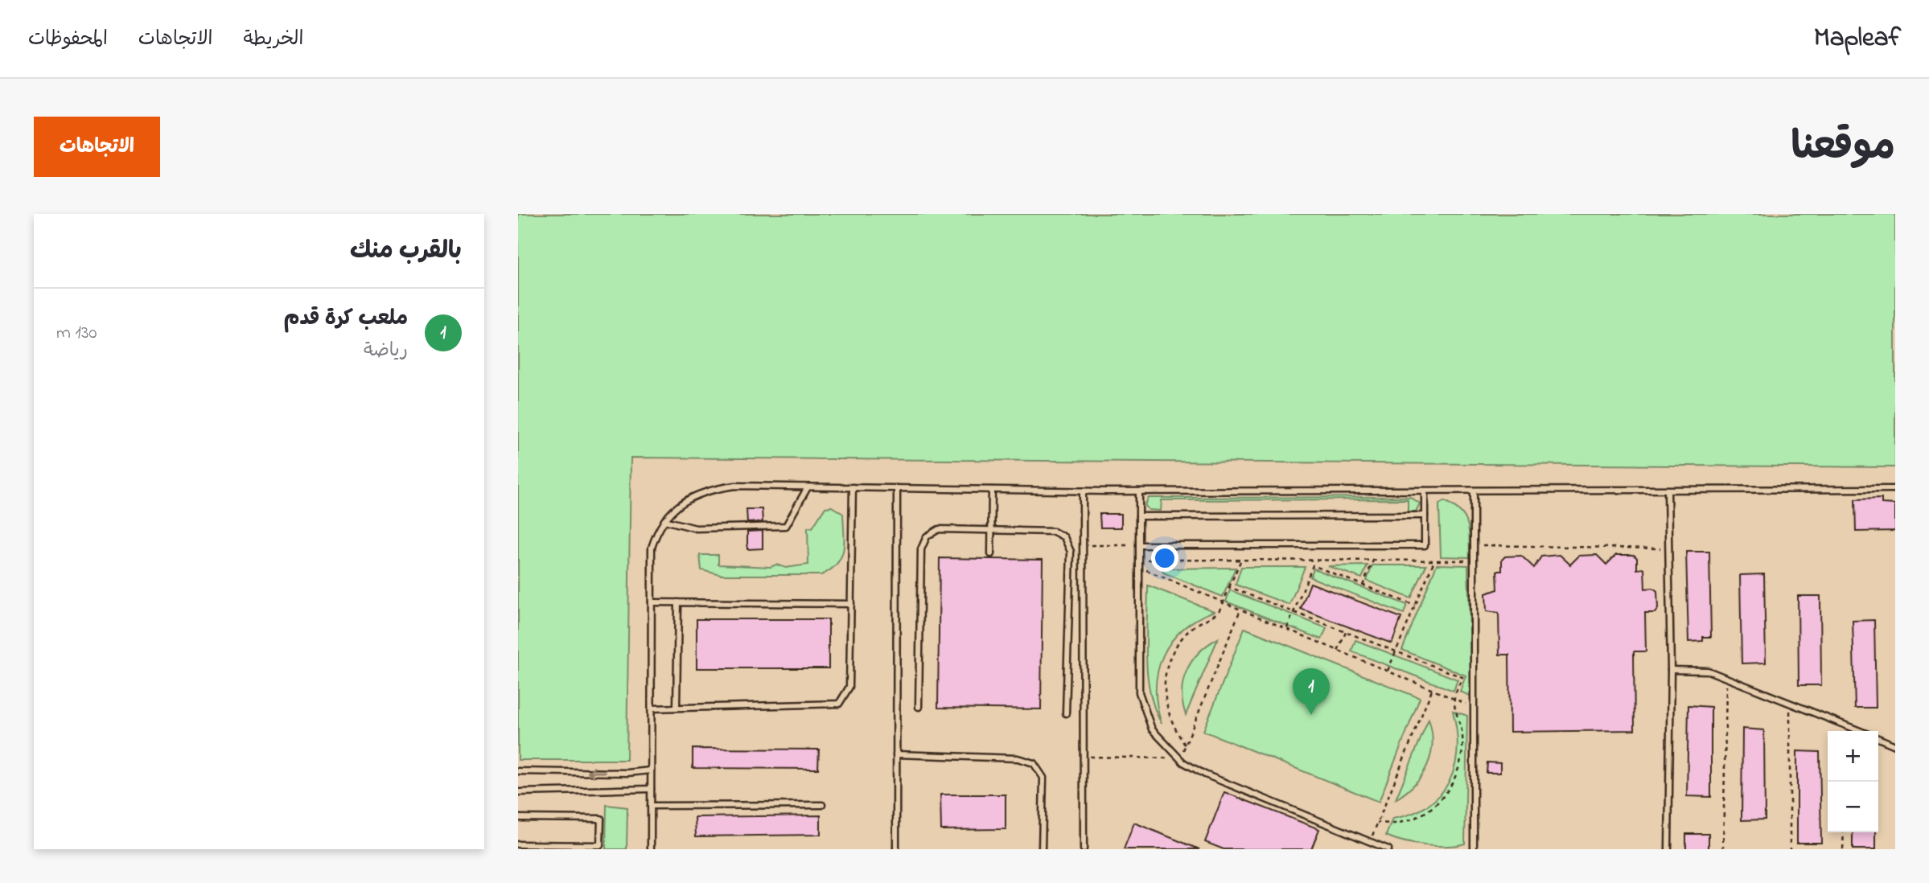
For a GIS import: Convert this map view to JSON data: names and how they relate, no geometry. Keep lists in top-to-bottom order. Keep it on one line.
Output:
{"page":{"header":"Mapleaf","nav":["الخريطة","الاتجاهات","المحفوظات"],"title":"موقعنا","buttons":"الاتجاهات","heading":"بالقرب منك","list":[{"mark":"1","name":"ملعب كرة قدم","note":"رياضة","value":"130 m"}],"pins":"1","map_buttons":["+","−"]}}
